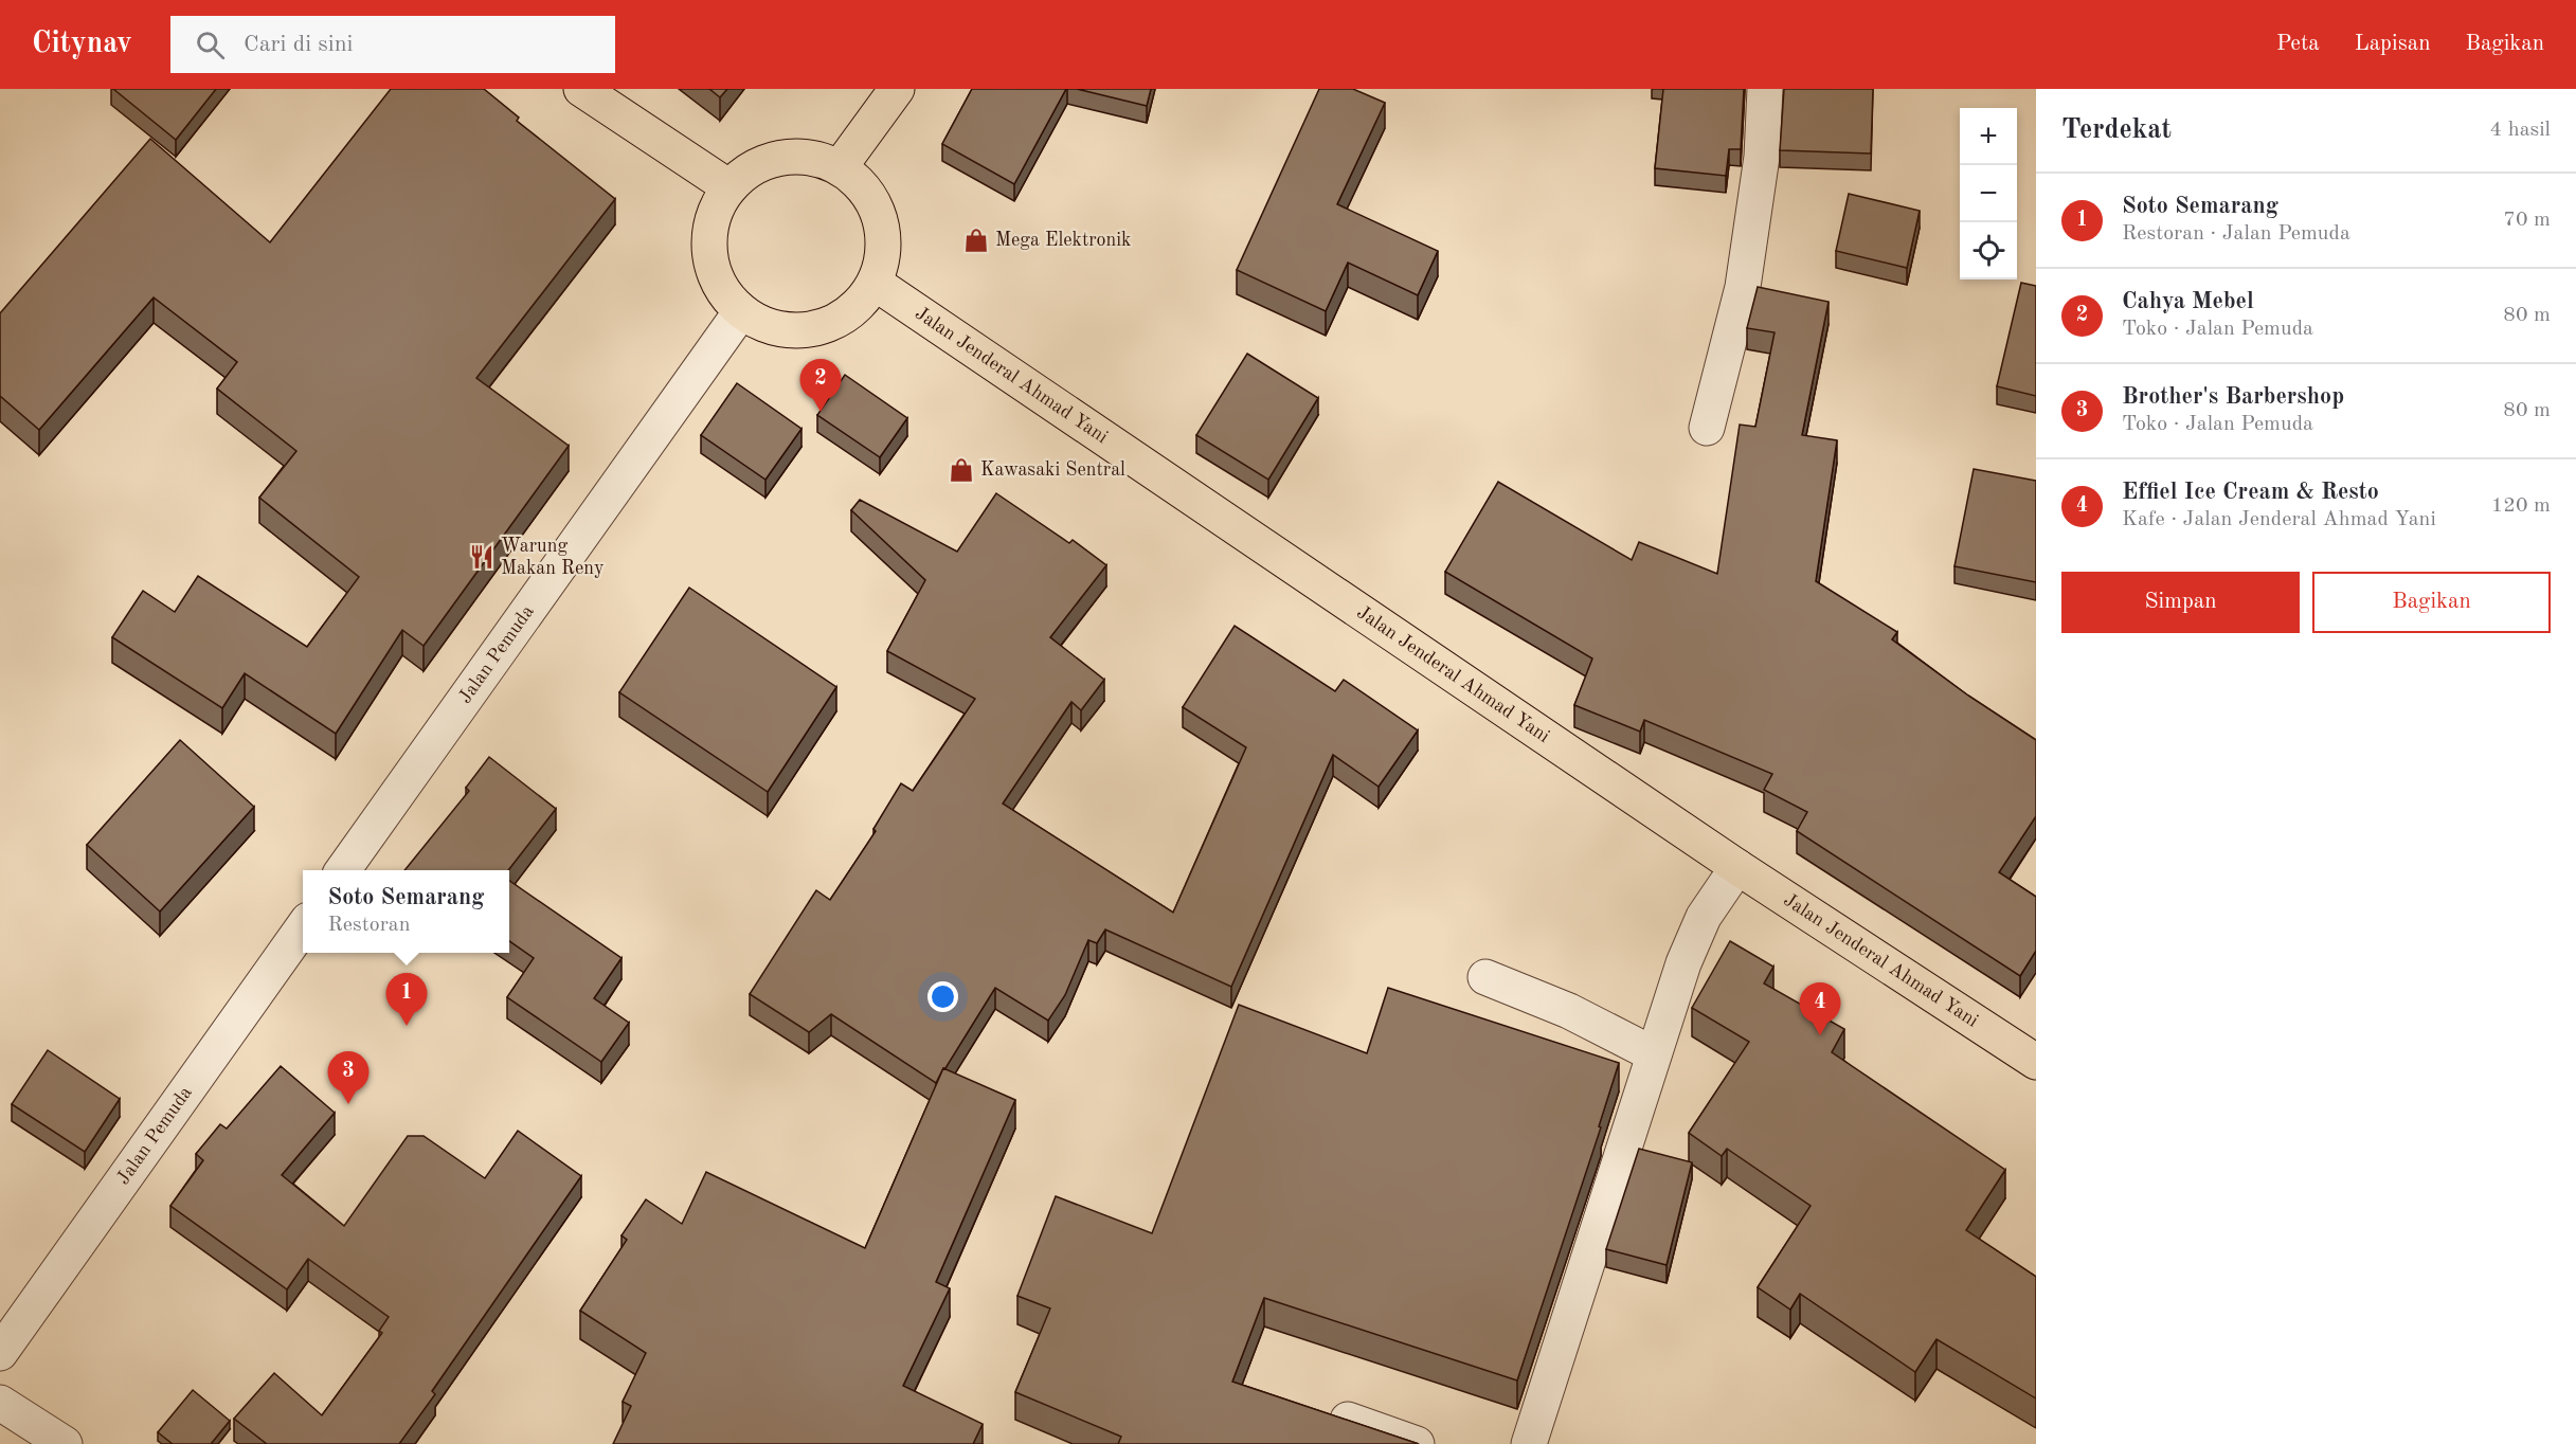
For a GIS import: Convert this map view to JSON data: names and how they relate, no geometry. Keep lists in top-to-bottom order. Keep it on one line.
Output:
{"streets":{"main road":["Jalan Jenderal Ahmad Yani"],"street":["Jalan Pemuda"]},"crossings":[["Jalan Jenderal Ahmad Yani","Jalan Pemuda"]],"places":{"shop":["Mega Elektronik","Kawasaki Sentral"],"restaurant":["Warung Makan Reny"]},"page":{"header":"Citynav","search":"Cari di sini","nav":["Peta","Lapisan","Bagikan"],"heading":["Terdekat","4 hasil"],"map_buttons":["+","−"],"list":[{"mark":"1","name":"Soto Semarang","note":"Restoran · Jalan Pemuda","value":"70 m"},{"mark":"2","name":"Cahya Mebel","note":"Toko · Jalan Pemuda","value":"80 m"},{"mark":"3","name":"Brother's Barbershop","note":"Toko · Jalan Pemuda","value":"80 m"},{"mark":"4","name":"Effiel Ice Cream & Resto","note":"Kafe · Jalan Jenderal Ahmad Yani","value":"120 m"}],"pins":["2","1","4","3"],"buttons":["Simpan","Bagikan"],"popup":["Soto Semarang","Restoran"]}}
